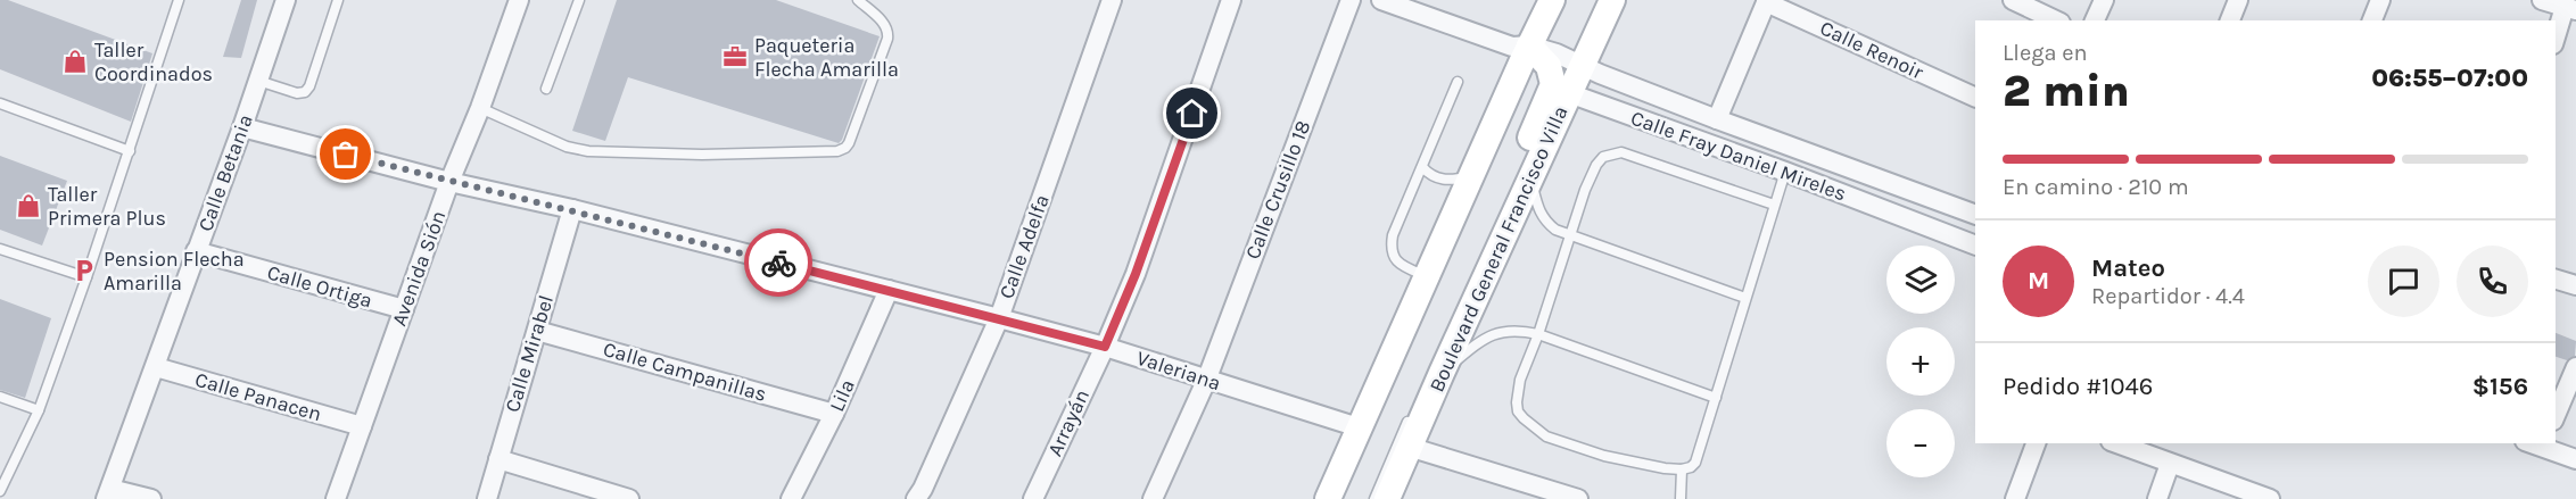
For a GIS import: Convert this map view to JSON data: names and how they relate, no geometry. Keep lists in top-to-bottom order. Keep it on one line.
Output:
{"streets":{"main road":["Boulevard General Francisco Villa"],"street":["Calle Renoir","Calle Fray Daniel Mireles","Calle Betania","Calle Crusillo 18","Calle Adelfa","Avenida Sión","Calle Ortiga","Calle Mirabel","Valeriana","Calle Campanillas","Lila","Calle Panacen","Arrayán"]},"crossings":[["Calle Fray Daniel Mireles","Boulevard General Francisco Villa"],["Calle Betania","Calle Ortiga"],["Calle Betania","Valeriana"],["Calle Betania","Calle Panacen"],["Calle Crusillo 18","Valeriana"],["Calle Adelfa","Valeriana"],["Avenida Sión","Calle Ortiga"],["Avenida Sión","Valeriana"],["Avenida Sión","Calle Panacen"],["Calle Mirabel","Valeriana"],["Calle Mirabel","Calle Campanillas"],["Valeriana","Lila"],["Valeriana","Arrayán"],["Calle Campanillas","Lila"]],"places":{"office":["Paqueteria Flecha Amarilla"],"shop":["Taller Coordinados","Taller Primera Plus"],"parking":["Pension Flecha Amarilla"]},"page":{"heading":["2 min","Llega en","06:55–07:00"],"panel":["Mateo","Repartidor · 4.4","Pedido #1046","$156"],"bar":"En camino · 210 m","map_buttons":["+","−"],"round":"M"}}
